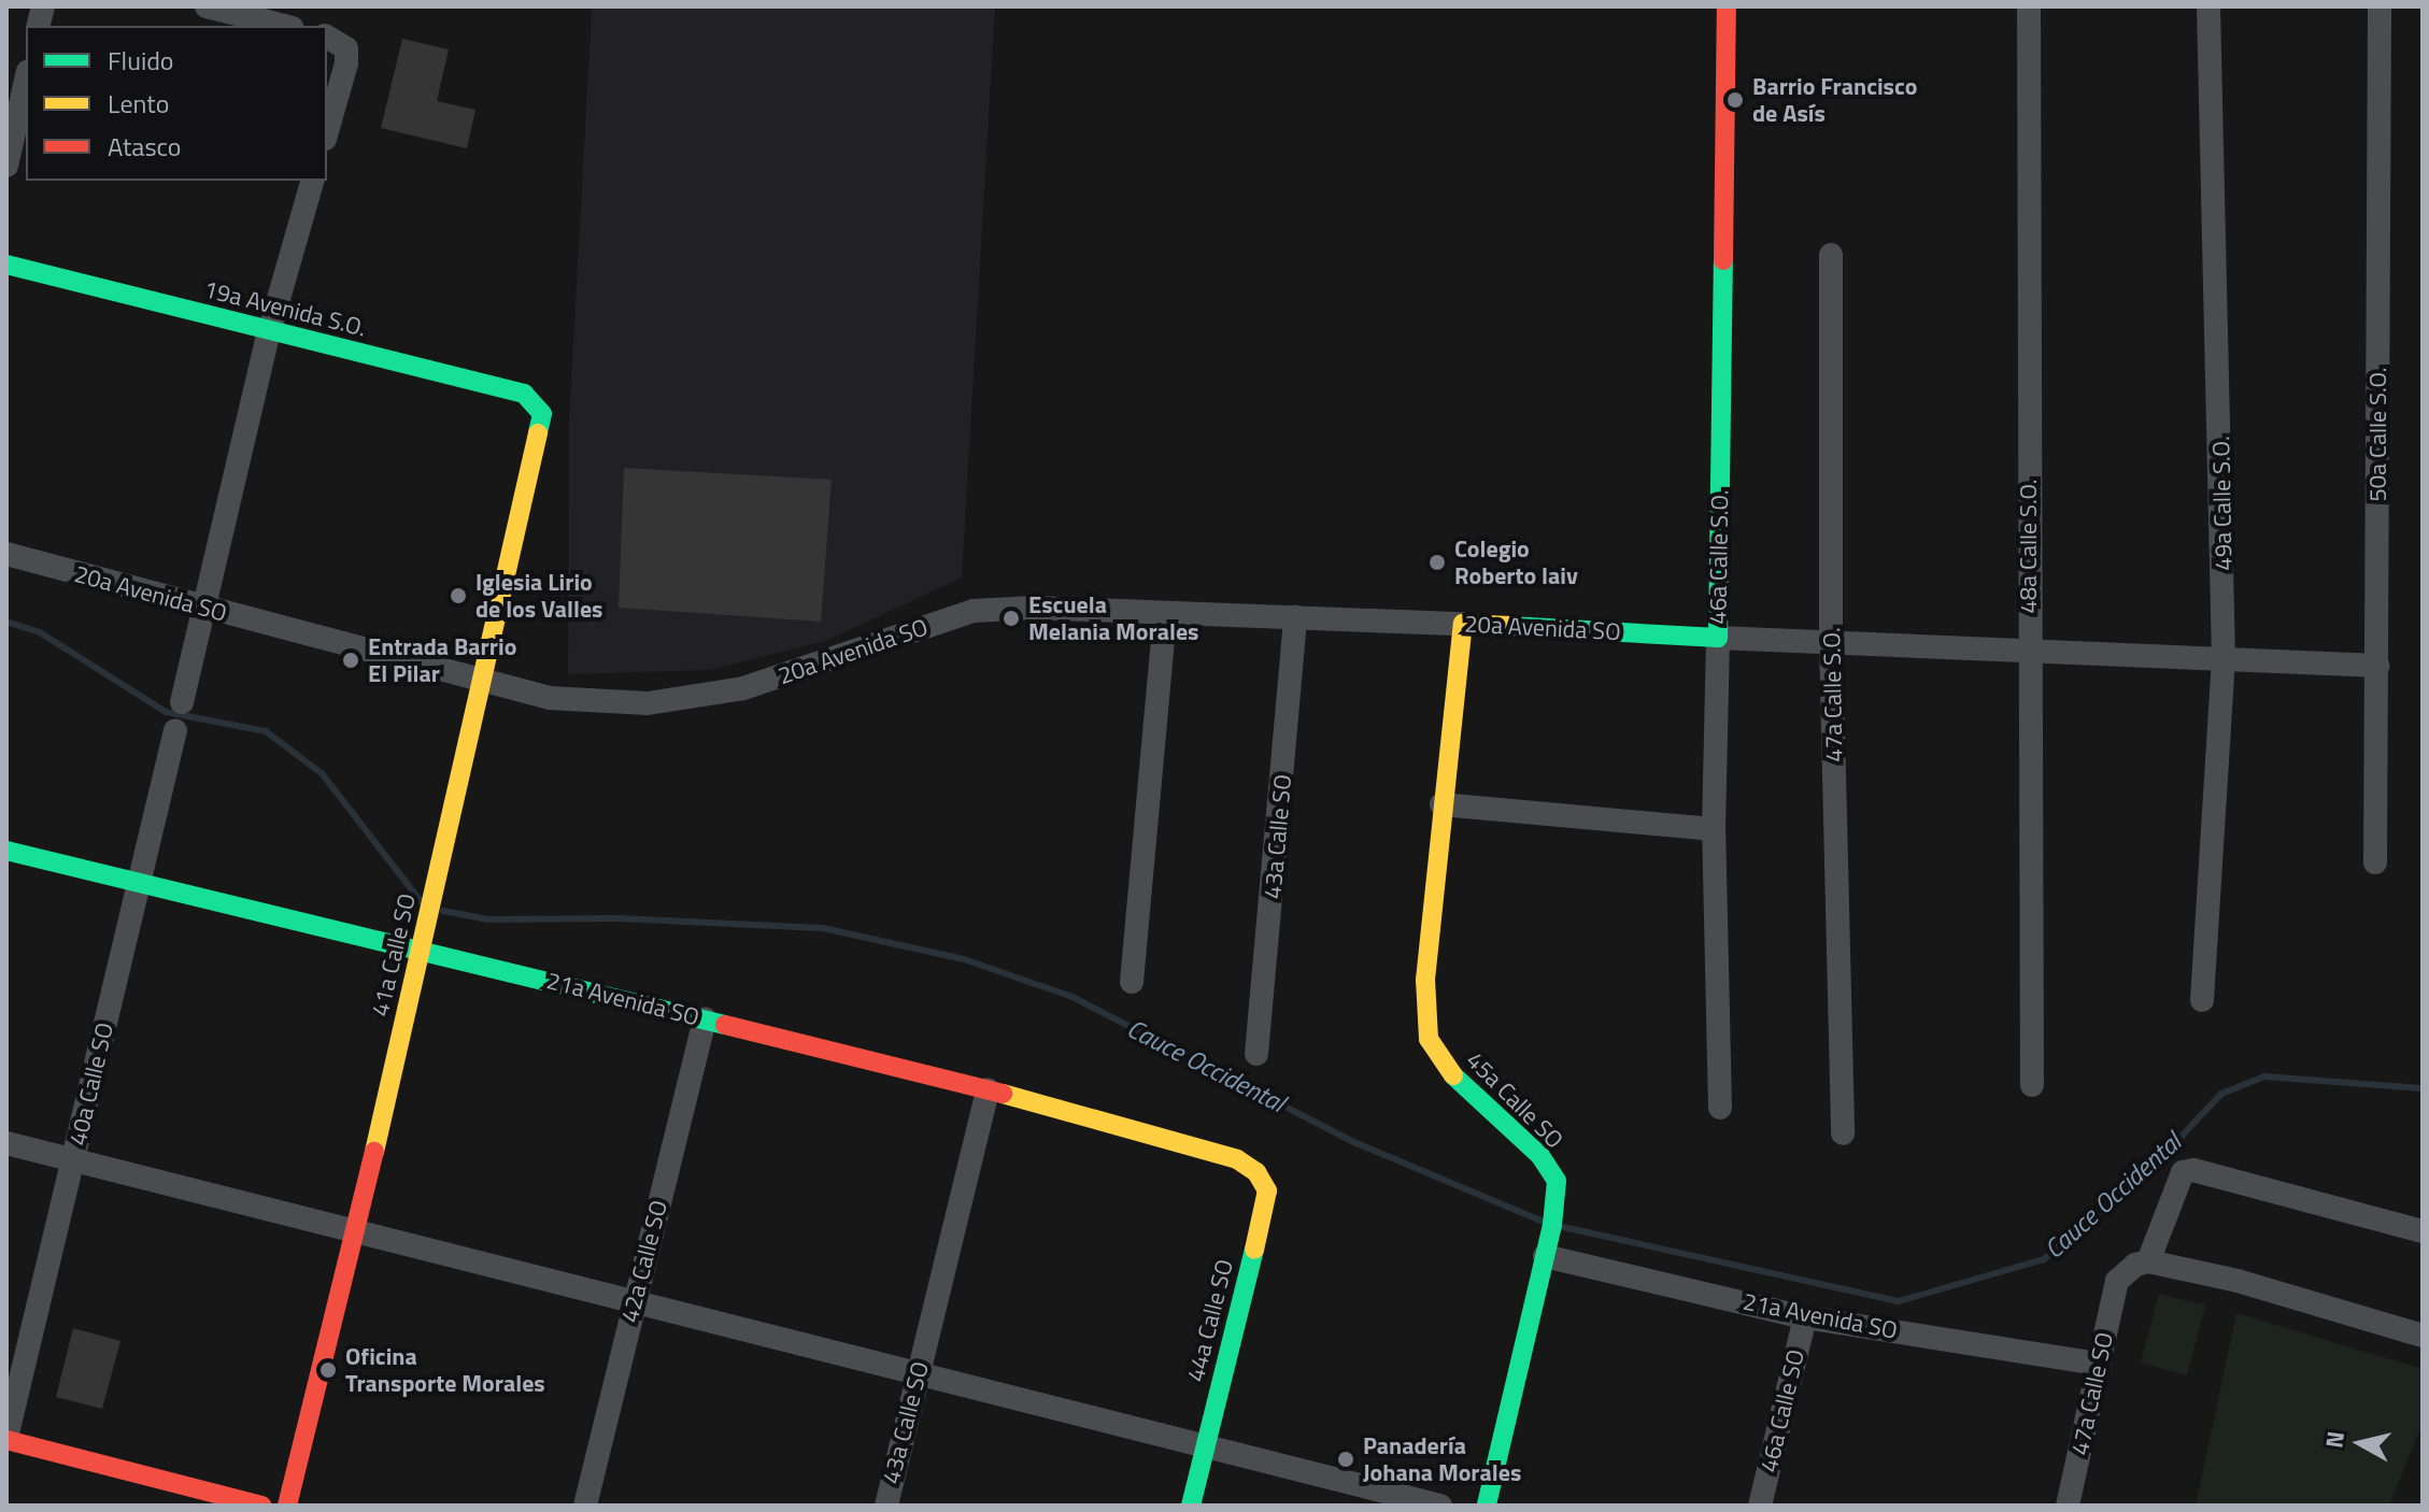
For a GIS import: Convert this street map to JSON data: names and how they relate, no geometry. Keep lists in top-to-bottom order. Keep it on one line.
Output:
{"streets":{"street":["19a Avenida S.O.","50a Calle S.O.","49a Calle S.O.","48a Calle S.O.","46a Calle S.O.","20a Avenida SO","47a Calle S.O.","43a Calle SO","41a Calle SO","21a Avenida SO","40a Calle SO","45a Calle SO","42a Calle SO","44a Calle SO","47a Calle SO","46a Calle SO"]},"crossings":[["19a Avenida S.O.","41a Calle SO"],["46a Calle S.O.","20a Avenida SO"],["20a Avenida SO","43a Calle SO"],["20a Avenida SO","41a Calle SO"],["20a Avenida SO","45a Calle SO"],["43a Calle SO","21a Avenida SO"],["41a Calle SO","21a Avenida SO"],["21a Avenida SO","40a Calle SO"],["21a Avenida SO","45a Calle SO"],["21a Avenida SO","42a Calle SO"],["21a Avenida SO","44a Calle SO"],["21a Avenida SO","47a Calle SO"],["21a Avenida SO","46a Calle SO"]],"water":["Cauce Occidental"],"places":["Barrio Francisco de Asís","Colegio Roberto laiv","Iglesia Lirio de los Valles","Escuela Melania Morales","Entrada Barrio El Pilar","Oficina Transporte Morales","Panadería Johana Morales"],"legend":["Fluido","Lento","Atasco"],"north":"left"}
